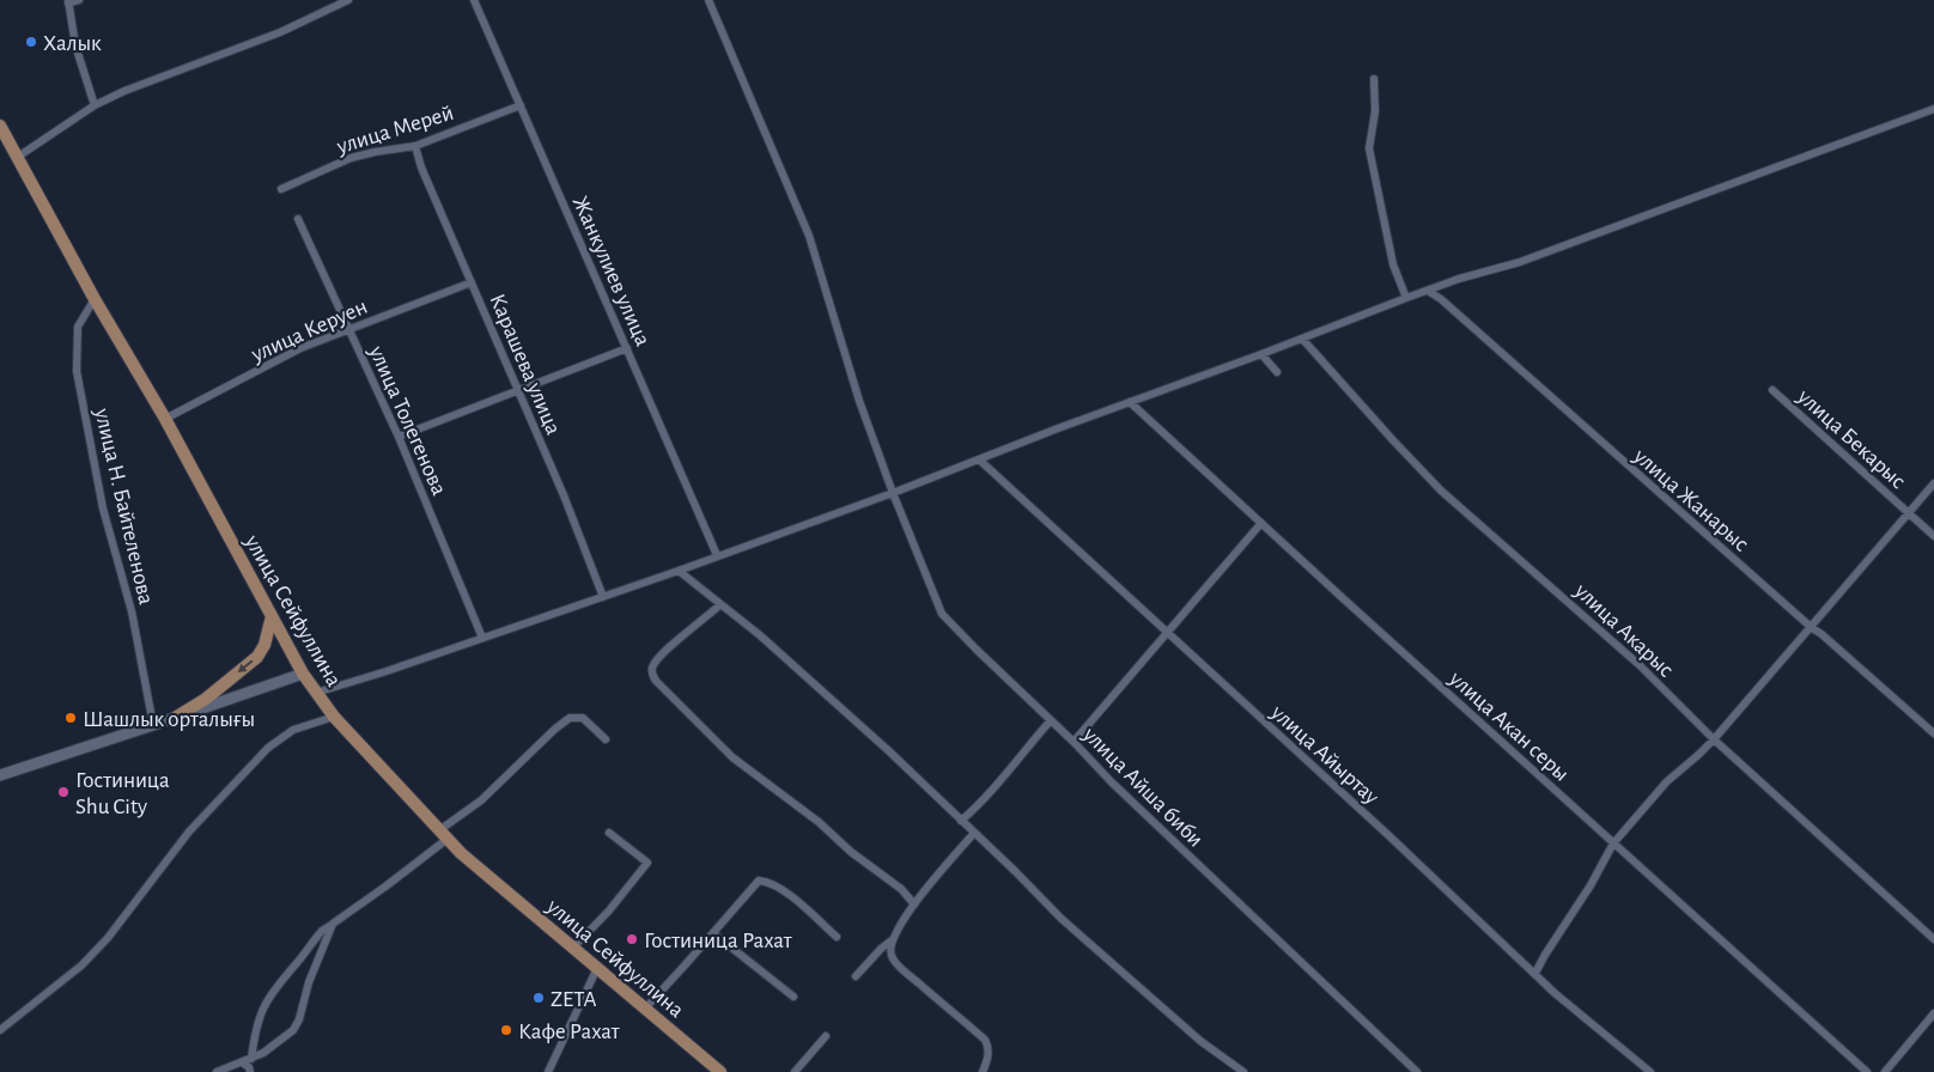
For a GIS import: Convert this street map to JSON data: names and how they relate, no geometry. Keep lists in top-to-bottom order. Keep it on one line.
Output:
{"streets":{"main road":["улица Сейфуллина"],"street":["улица Мерей","Жанкулиев улица","улица Керуен","Карашева улица","улица Толегенова","улица Бекарыс","улица Жанарыс","улица Н. Байтеленова","улица Акарыс","улица Акан серы","улица Айыртау","улица Айша биби"]},"crossings":[["улица Мерей","Жанкулиев улица"],["улица Мерей","Карашева улица"],["улица Керуен","Карашева улица"],["улица Керуен","улица Толегенова"],["улица Керуен","улица Сейфуллина"],["улица Н. Байтеленова","улица Сейфуллина"]],"places":["Халык","Шашлык орталығы","Гостиница Shu City","Гостиница Рахат","ZETA","Кафе Рахат"]}
